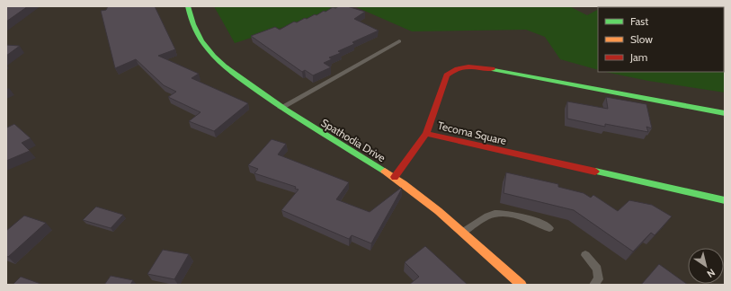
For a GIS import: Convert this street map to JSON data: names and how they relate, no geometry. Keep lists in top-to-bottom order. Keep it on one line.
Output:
{"streets":{"street":["Tecoma Square","Spathodia Drive"]},"legend":["Fast","Slow","Jam"],"north":"bottom right"}
